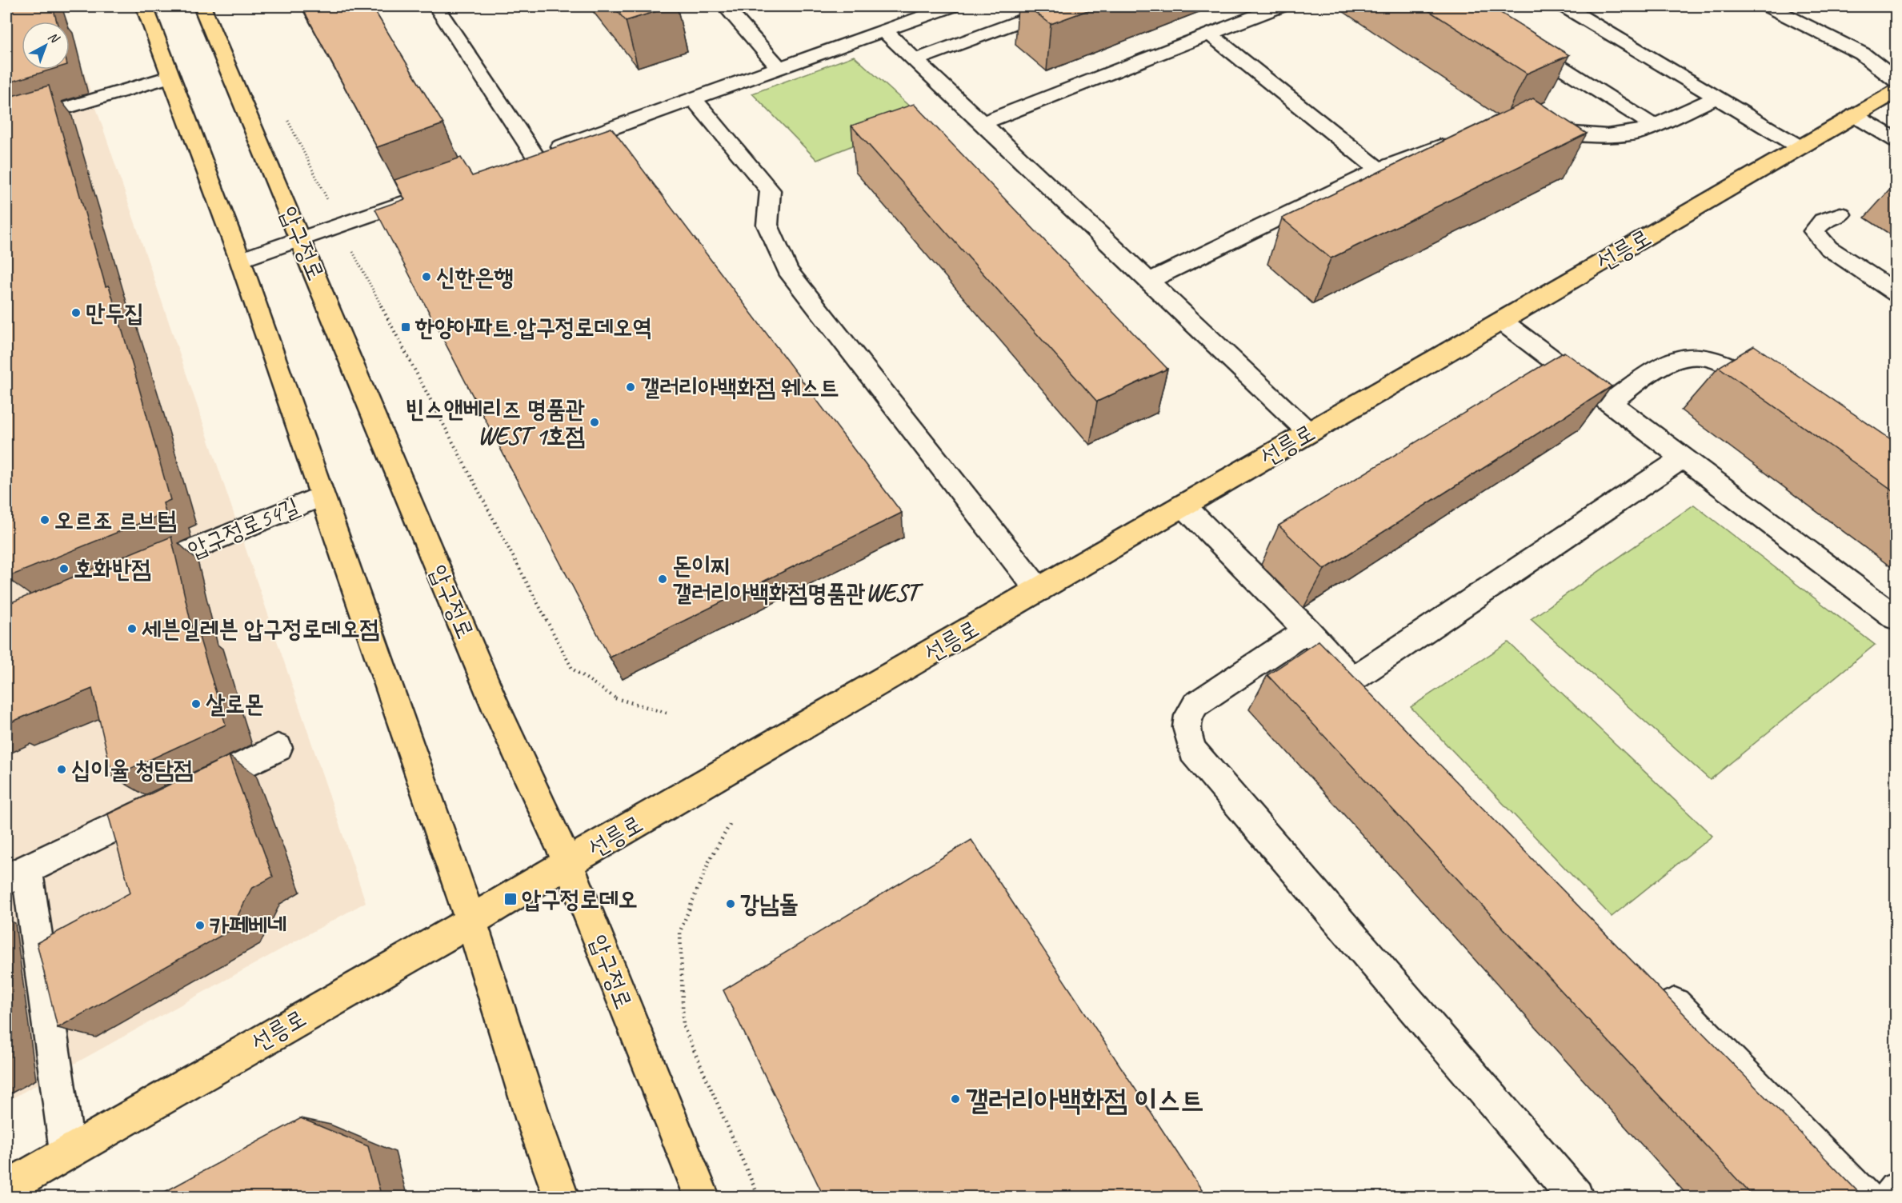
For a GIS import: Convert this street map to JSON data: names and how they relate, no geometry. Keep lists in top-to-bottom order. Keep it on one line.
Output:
{"streets":{"main road":["압구정로","선릉로"],"street":["압구정로54길"]},"crossings":[["압구정로","선릉로"]],"places":{"other":["신한은행","만두집","갤러리아백화점 웨스트","빈스앤베리즈 명품관 WEST 1호점","오르조 르브텀","호화반점","돈이찌 갤러리아백화점명품관WEST","세븐일레븐 압구정로데오점","살로몬","십이율 청담점","강남돌","카페베네","갤러리아백화점 이스트"],"transit":["한양아파트.압구정로데오역","압구정로데오"]},"north":"top right"}
